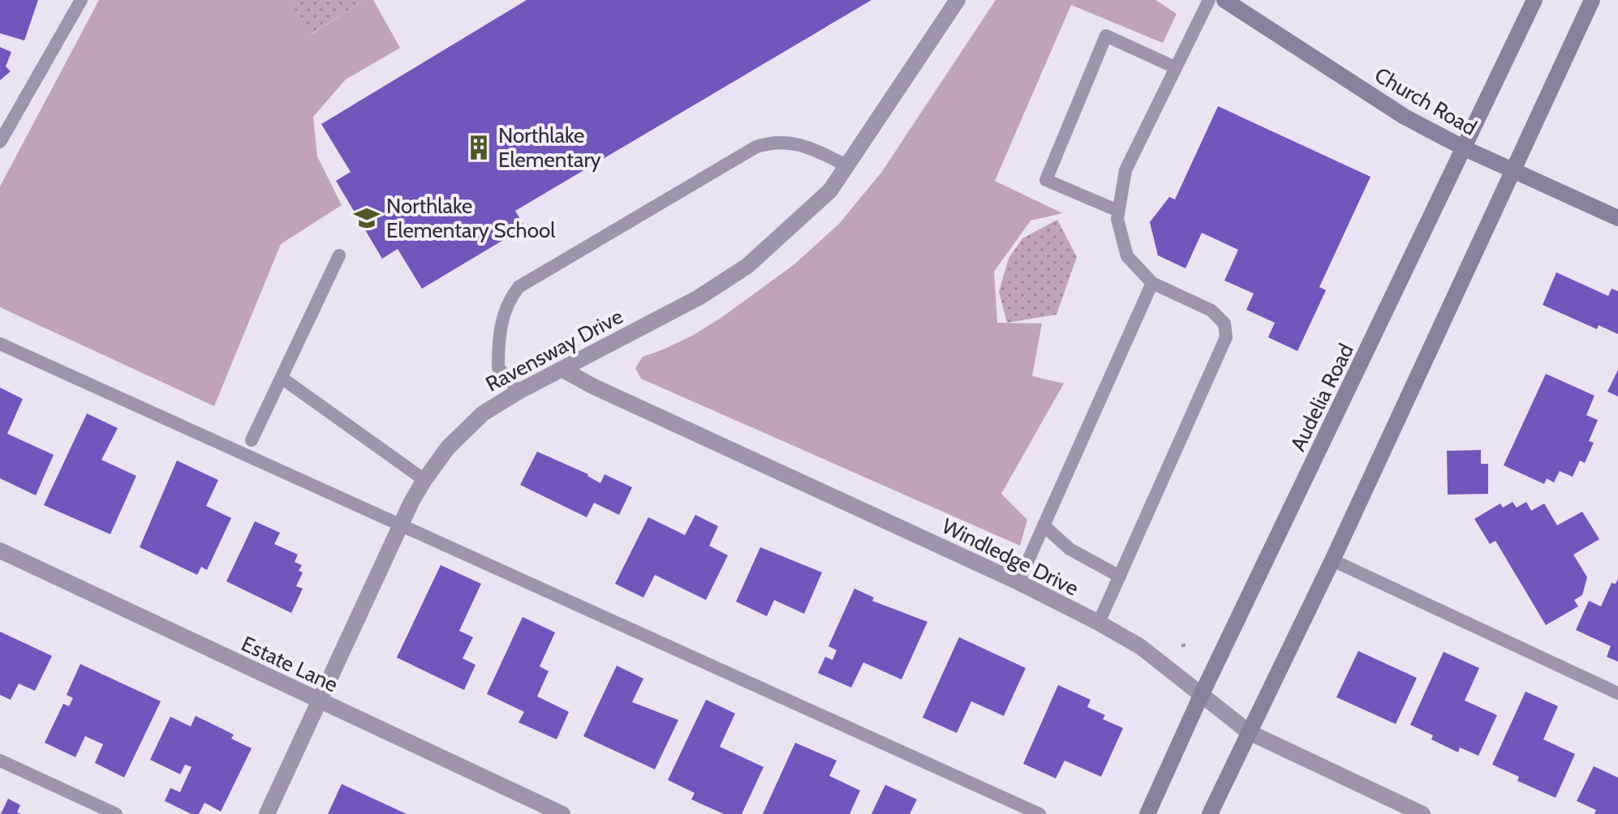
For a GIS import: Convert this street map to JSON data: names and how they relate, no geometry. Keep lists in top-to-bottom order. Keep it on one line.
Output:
{"streets":{"main road":["Church Road","Audelia Road"],"street":["Ravensway Drive","Windledge Drive","Estate Lane"]},"crossings":[["Church Road","Audelia Road"],["Ravensway Drive","Windledge Drive"],["Ravensway Drive","Estate Lane"],["Audelia Road","Windledge Drive"]],"places":{"building":["Northlake Elementary"],"school or university":["Northlake Elementary School"]}}
